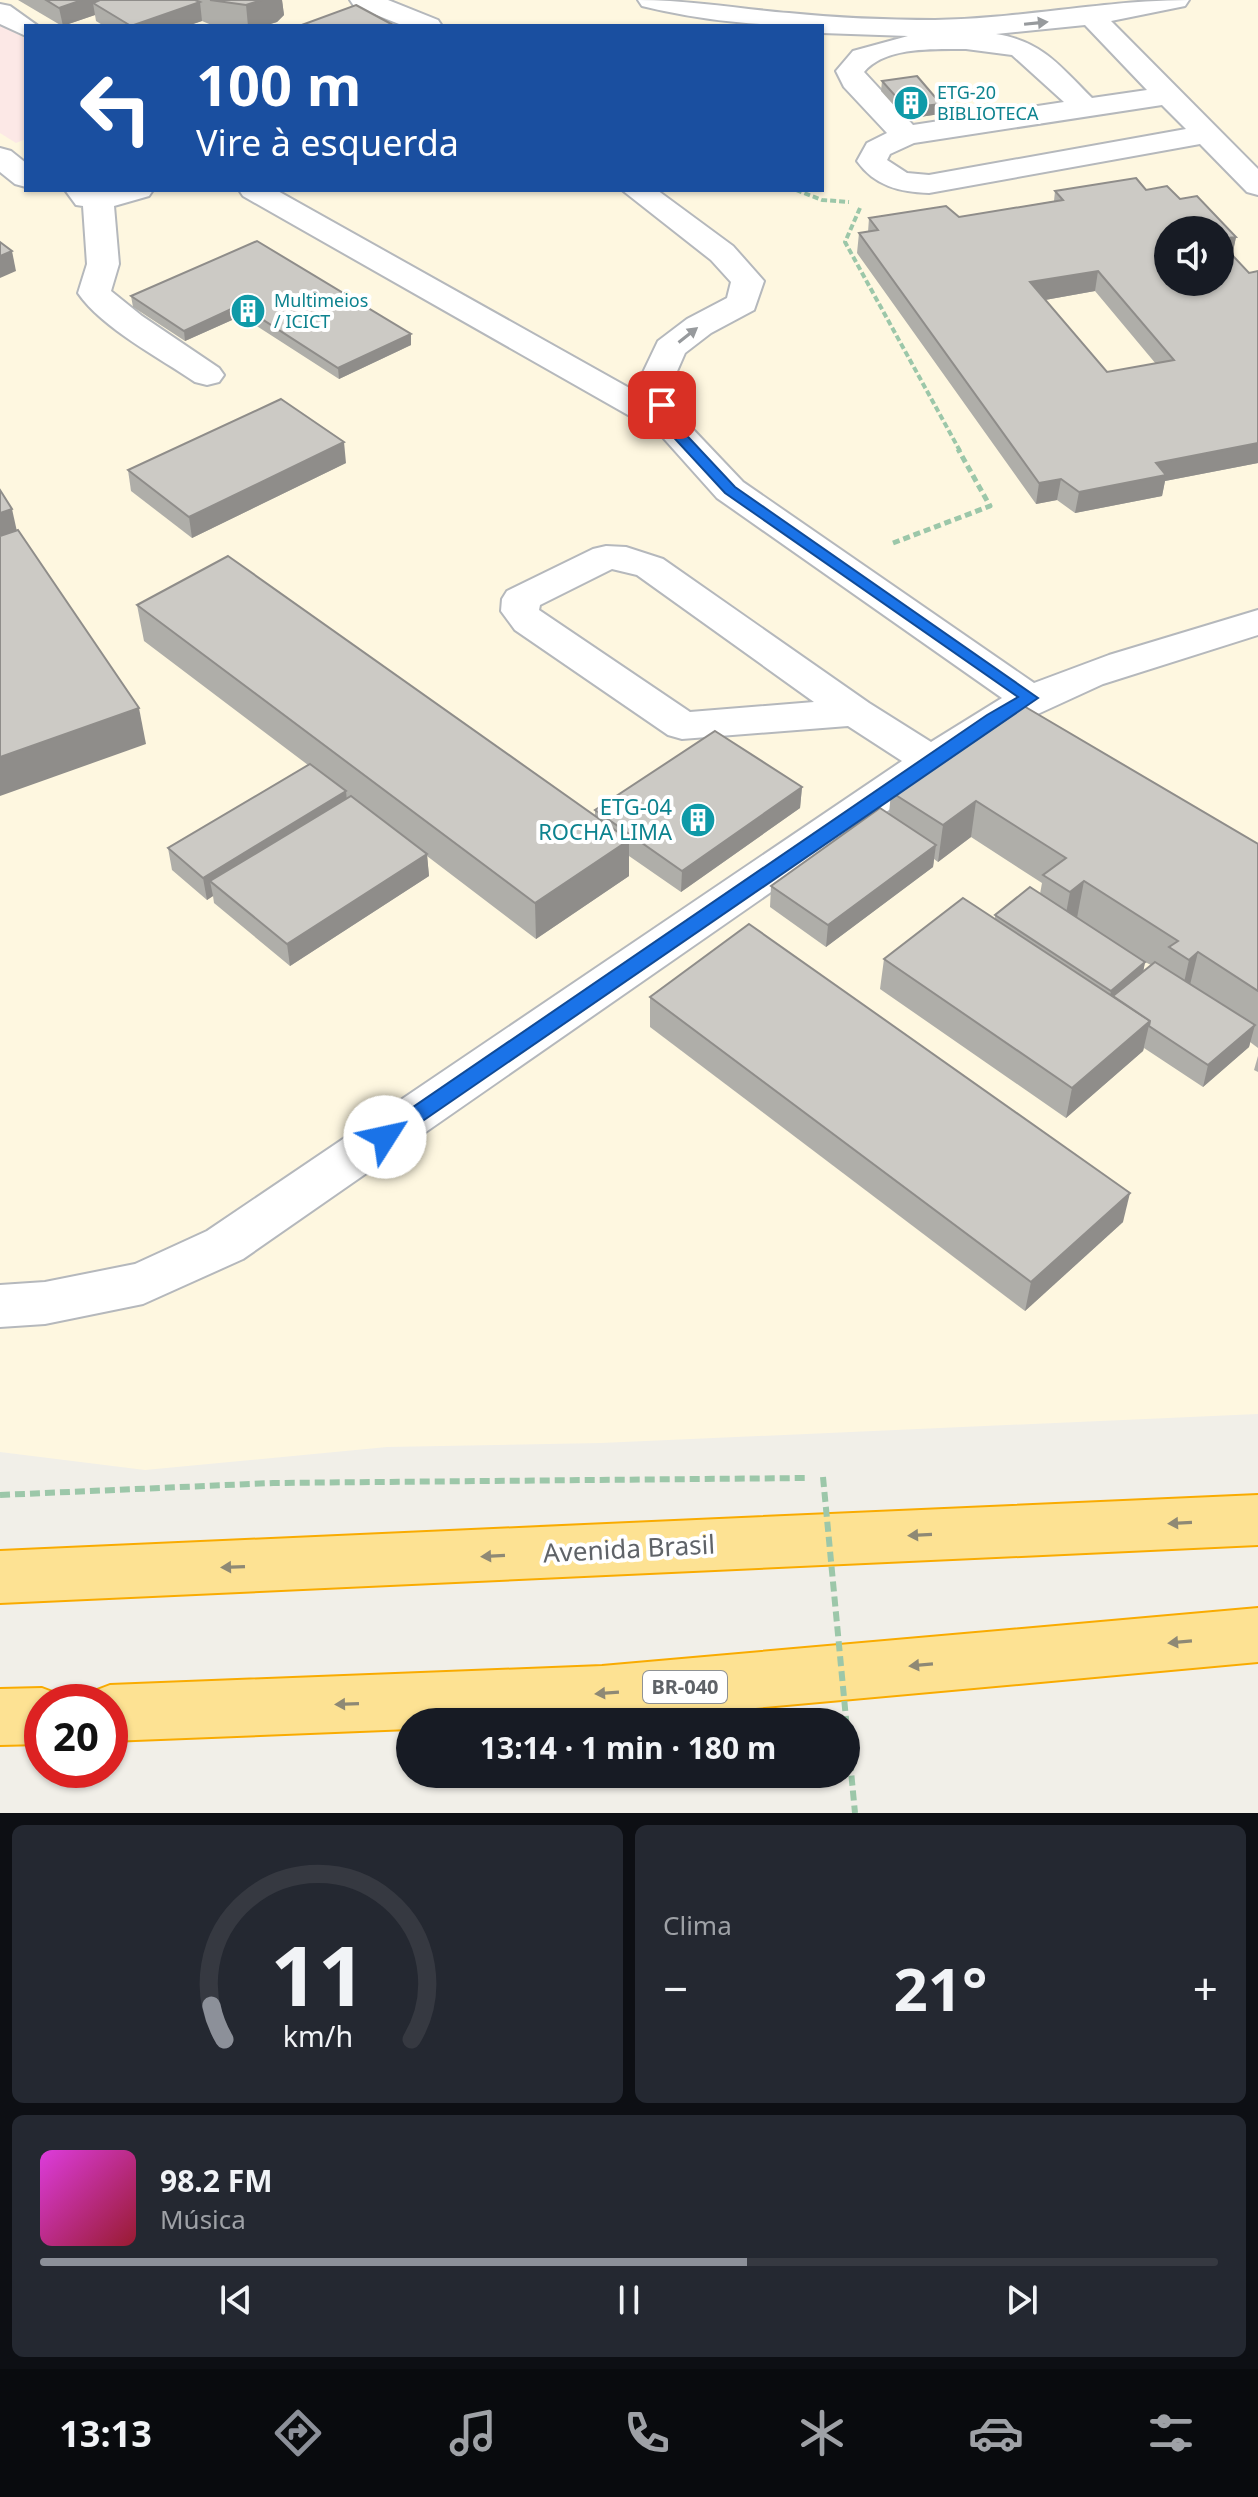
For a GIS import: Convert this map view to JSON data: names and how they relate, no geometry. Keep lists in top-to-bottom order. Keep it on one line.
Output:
{"streets":{"highway":["Avenida Brasil","BR-040"]},"places":{"building":["ETG-20 BIBLIOTECA","Multimeios / ICICT","ETG-04 ROCHA LIMA"]},"page":{"turn":["100 m","Vire à esquerda"],"limit":"20","trip":"13:14 · 1 min · 180 m","tile":"Clima","heat":["−","21°","+"],"song":["98.2 FM","Música"],"tabs":"13:13","gauge":["11","km/h"]}}
